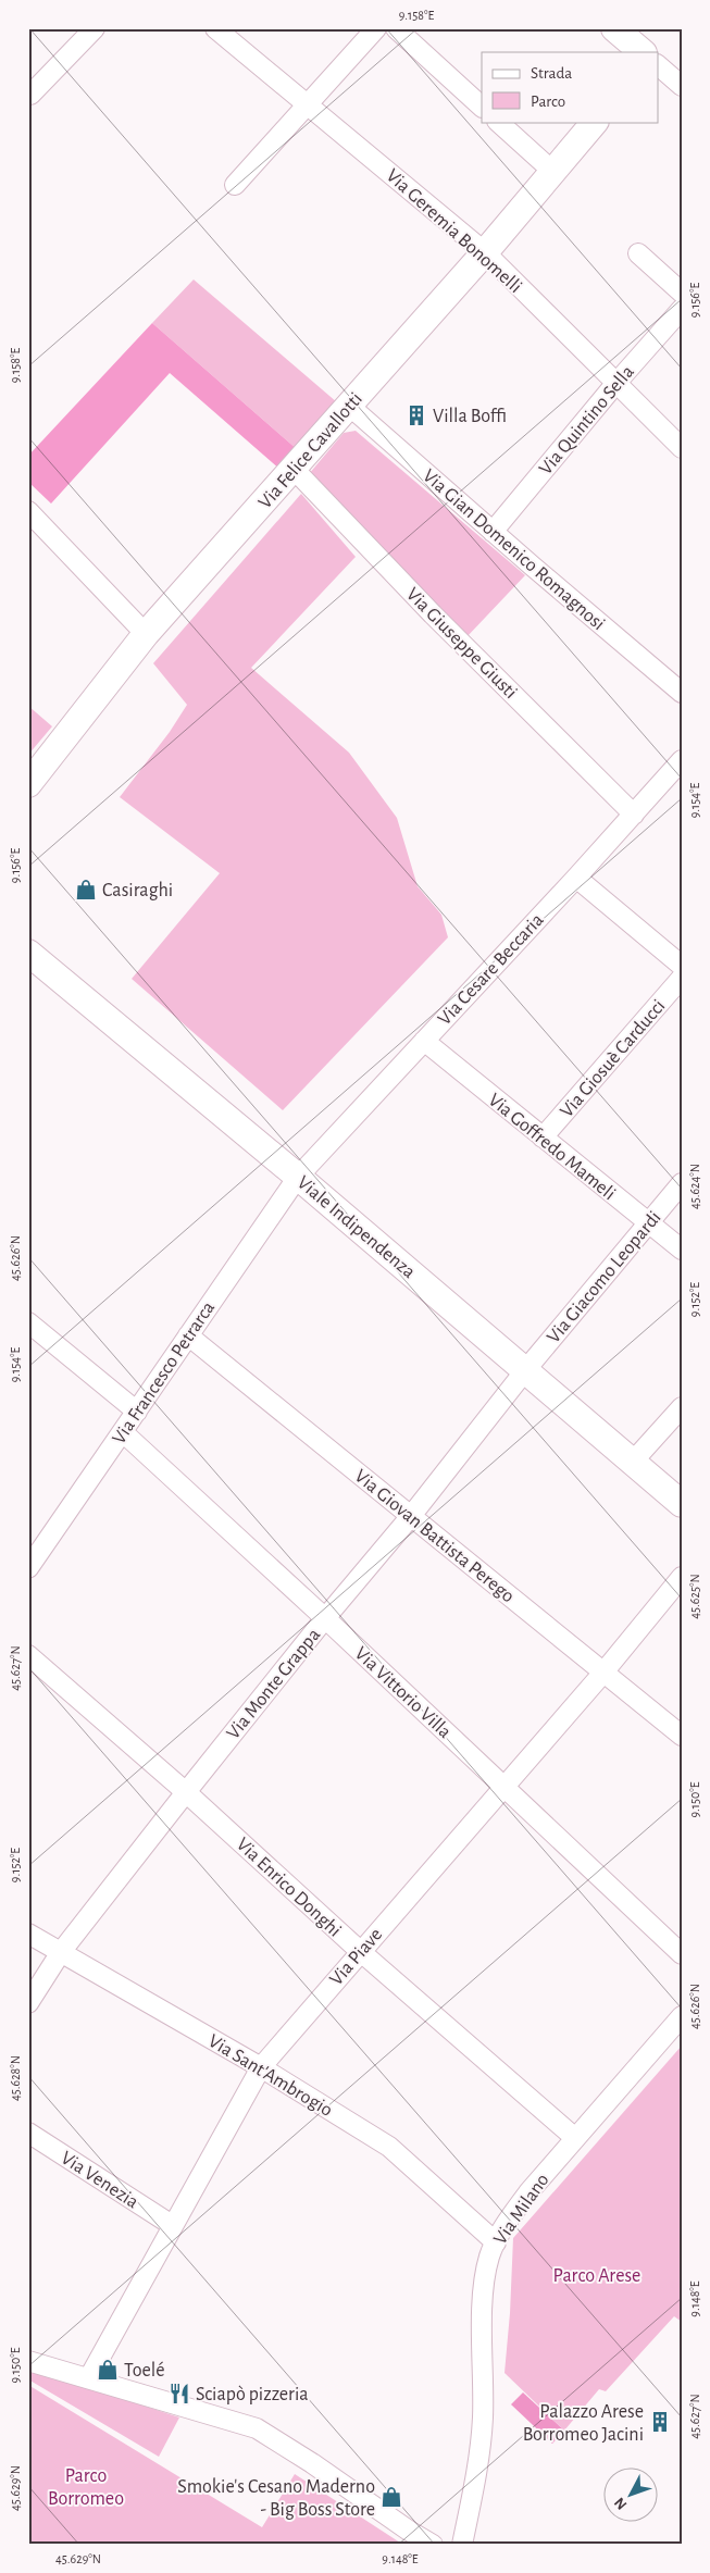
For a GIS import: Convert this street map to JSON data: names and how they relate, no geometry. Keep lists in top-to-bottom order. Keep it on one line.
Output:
{"streets":{"street":["Via Geremia Bonomelli","Via Quintino Sella","Via Felice Cavallotti","Via Gian Domenico Romagnosi","Via Giuseppe Giusti","Via Cesare Beccaria","Via Giosuè Carducci","Via Goffredo Mameli","Viale Indipendenza","Via Giacomo Leopardi","Via Francesco Petrarca","Via Giovan Battista Perego","Via Monte Grappa","Via Vittorio Villa","Via Enrico Donghi","Via Piave","Via Sant'Ambrogio","Via Venezia","Via Milano"]},"crossings":[["Via Geremia Bonomelli","Via Quintino Sella"],["Via Geremia Bonomelli","Via Felice Cavallotti"],["Via Quintino Sella","Via Gian Domenico Romagnosi"],["Via Felice Cavallotti","Via Gian Domenico Romagnosi"],["Via Felice Cavallotti","Via Giuseppe Giusti"],["Via Giuseppe Giusti","Via Cesare Beccaria"],["Via Cesare Beccaria","Via Goffredo Mameli"],["Via Cesare Beccaria","Viale Indipendenza"],["Via Cesare Beccaria","Via Francesco Petrarca"],["Via Giosuè Carducci","Via Goffredo Mameli"],["Via Goffredo Mameli","Via Giacomo Leopardi"],["Viale Indipendenza","Via Giacomo Leopardi"],["Viale Indipendenza","Via Francesco Petrarca"],["Viale Indipendenza","Via Monte Grappa"],["Via Giacomo Leopardi","Via Monte Grappa"],["Via Francesco Petrarca","Via Giovan Battista Perego"],["Via Francesco Petrarca","Via Vittorio Villa"],["Via Giovan Battista Perego","Via Monte Grappa"],["Via Giovan Battista Perego","Via Piave"],["Via Monte Grappa","Via Vittorio Villa"],["Via Monte Grappa","Via Enrico Donghi"],["Via Monte Grappa","Via Sant'Ambrogio"],["Via Vittorio Villa","Via Piave"],["Via Enrico Donghi","Via Piave"],["Via Enrico Donghi","Via Milano"],["Via Piave","Via Sant'Ambrogio"],["Via Piave","Via Venezia"],["Via Sant'Ambrogio","Via Milano"]],"parks":["Parco Arese","Parco Borromeo"],"places":{"building":["Villa Boffi","Palazzo Arese Borromeo Jacini"],"shop":["Casiraghi","Toelé","Smokie's Cesano Maderno - Big Boss Store"],"restaurant":["Sciapò pizzeria"]},"legend":["Strada","Parco"],"north":"bottom left","coordinates":["9.158°E","9.156°E","9.154°E","45.624°N","45.626°N","9.152°E","45.625°N","45.627°N","9.150°E","45.628°N","9.148°E","45.629°N"]}
